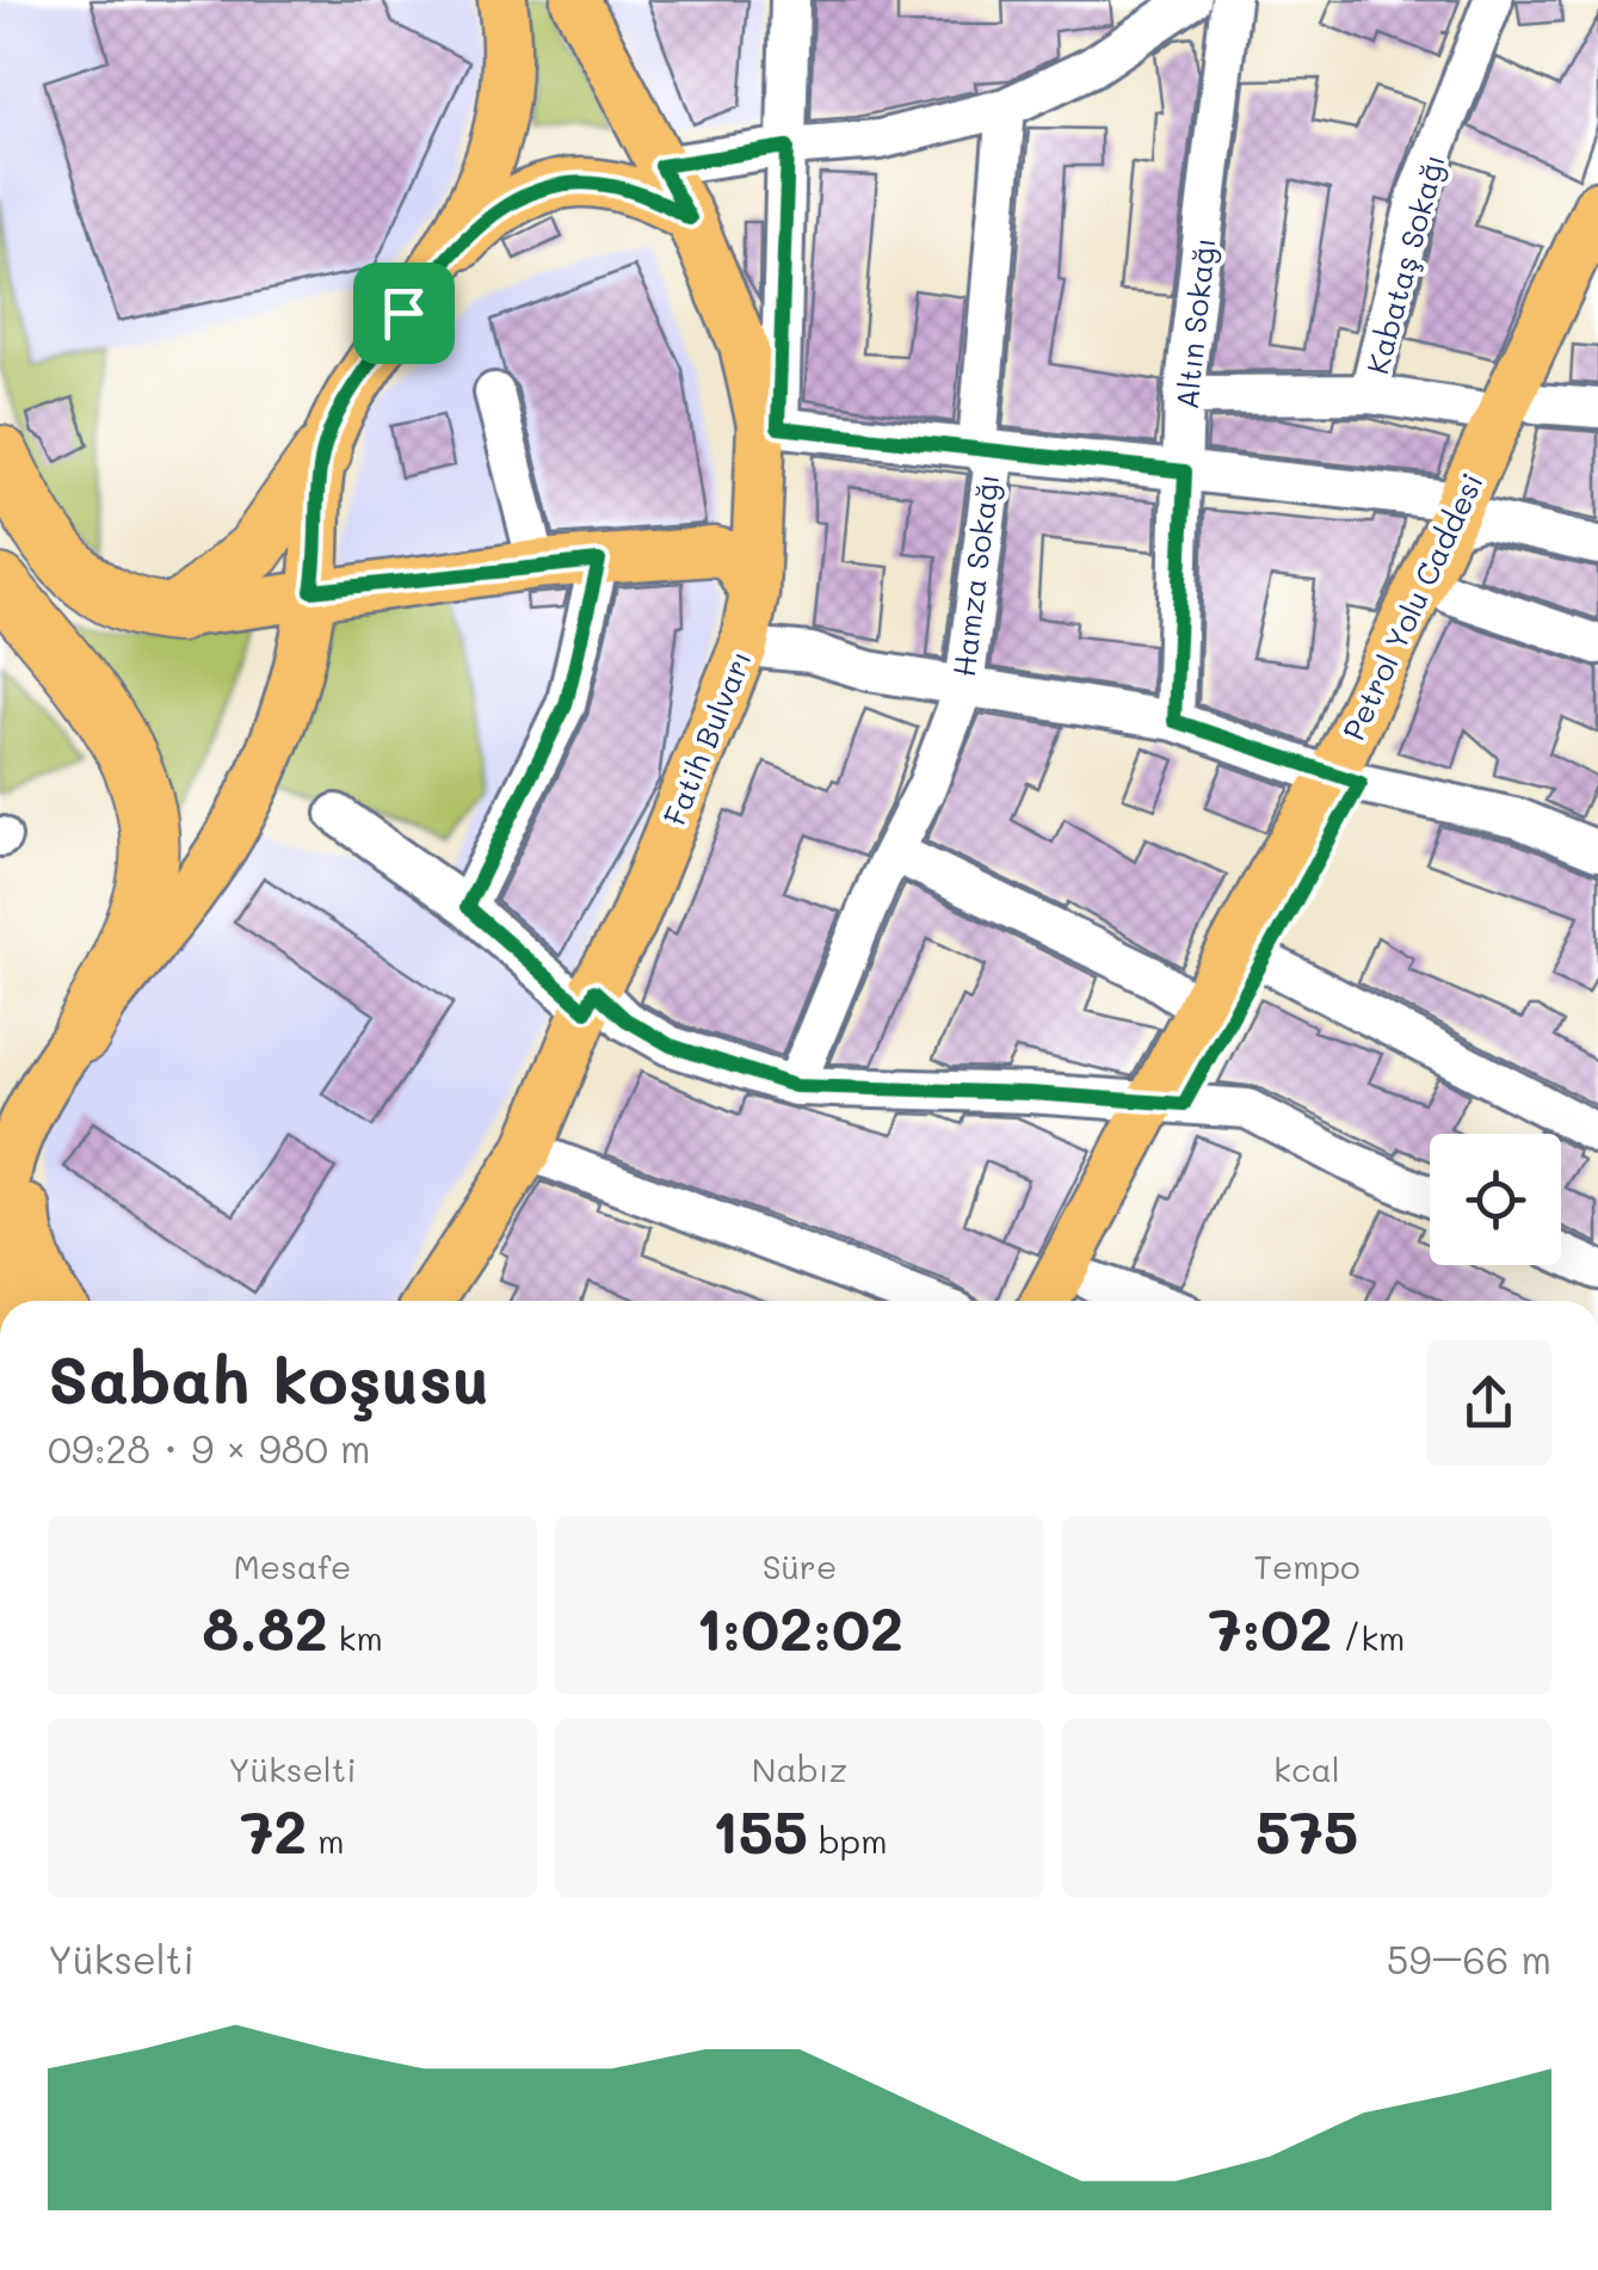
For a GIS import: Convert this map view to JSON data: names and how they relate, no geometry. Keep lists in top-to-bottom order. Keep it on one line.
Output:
{"streets":{"main road":["Petrol Yolu Caddesi","Fatih Bulvarı"],"street":["Kabataş Sokağı","Altın Sokağı","Hamza Sokağı"]},"page":{"heading":["Sabah koşusu","09:28 · 9 × 980 m"],"stats":[["Mesafe","8.82 km"],["Süre","1:02:02"],["Tempo","7:02 /km"],["Yükselti","72 m"],["Nabız","155 bpm"],["kcal","575"]],"chart":["Yükselti","59–66 m"]}}
